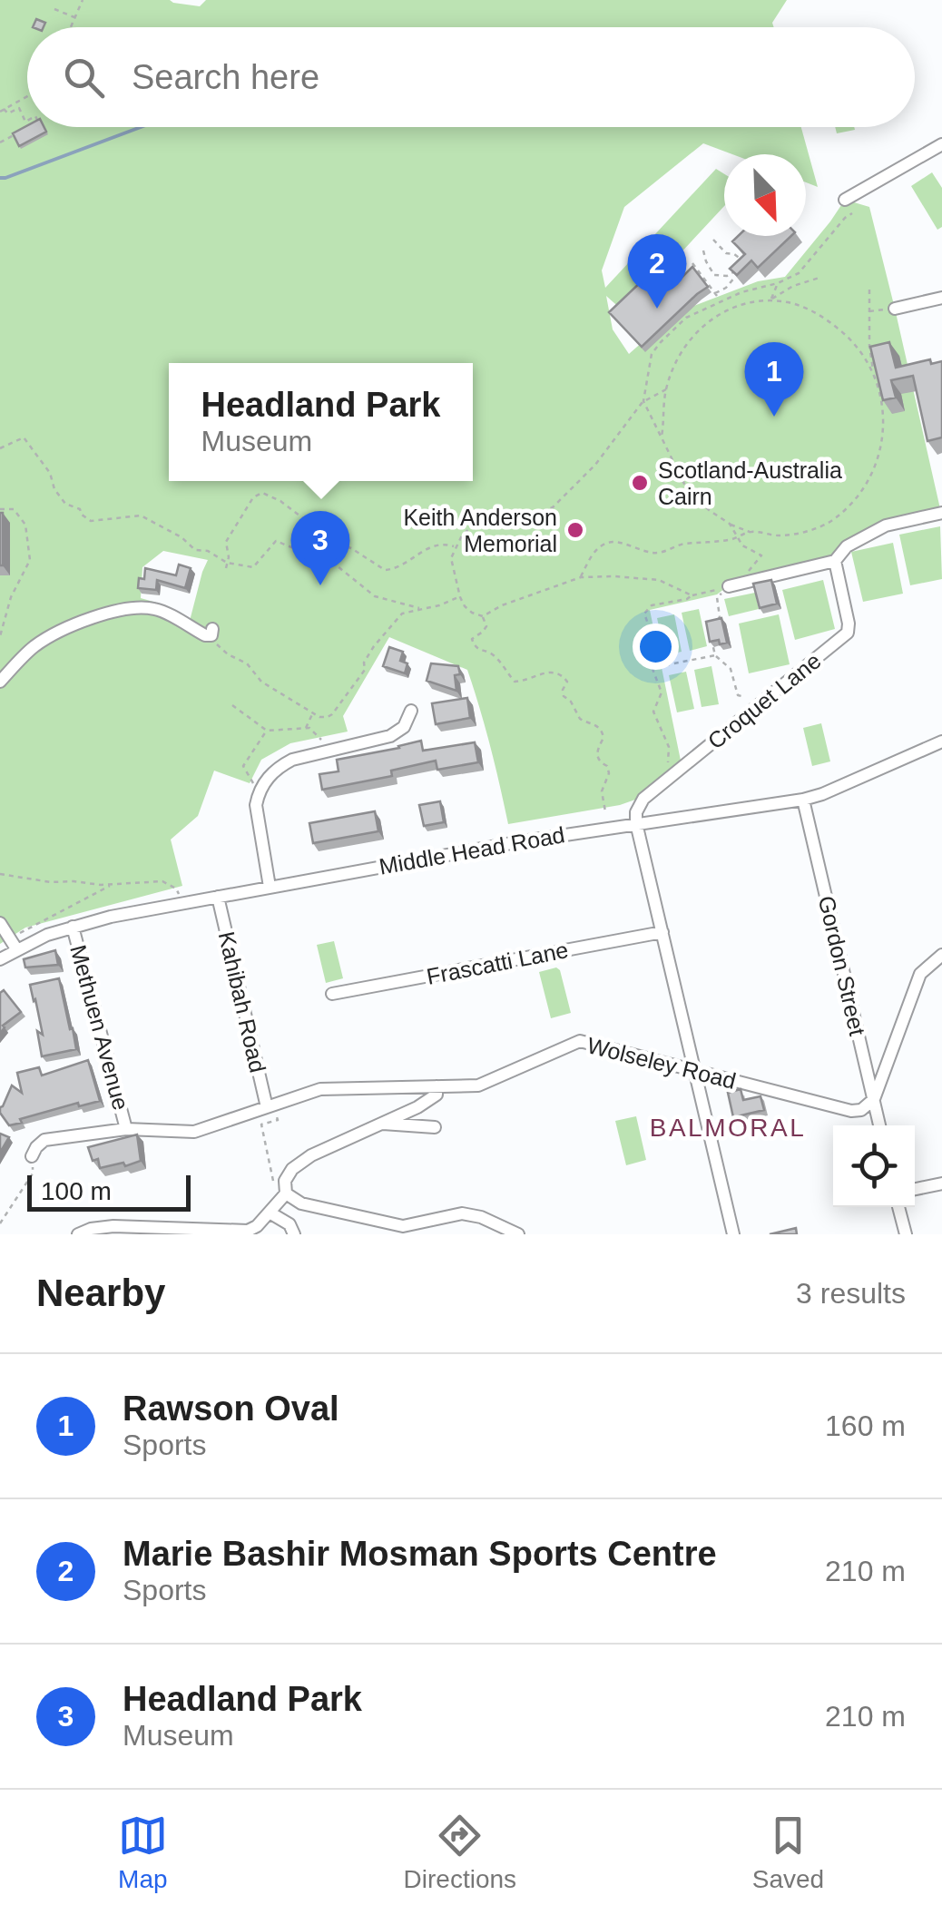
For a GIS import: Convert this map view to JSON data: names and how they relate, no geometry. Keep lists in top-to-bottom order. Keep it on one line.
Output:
{"streets":{"street":["Croquet Lane","Middle Head Road","Frascatti Lane","Gordon Street","Kahibah Road","Methuen Avenue","Wolseley Road"]},"crossings":[["Croquet Lane","Middle Head Road"],["Middle Head Road","Gordon Street"],["Middle Head Road","Kahibah Road"],["Middle Head Road","Methuen Avenue"],["Gordon Street","Wolseley Road"],["Kahibah Road","Wolseley Road"],["Methuen Avenue","Wolseley Road"]],"districts":["BALMORAL"],"places":["Scotland-Australia Cairn","Keith Anderson Memorial"],"scale_bar":"100 m","north":"bottom right","page":{"search":"Search here","pins":["2","1","3"],"popup":["Headland Park","Museum"],"scale":"100 m","heading":["Nearby","3 results"],"list":[{"mark":"1","name":"Rawson Oval","note":"Sports","value":"160 m"},{"mark":"2","name":"Marie Bashir Mosman Sports Centre","note":"Sports","value":"210 m"},{"mark":"3","name":"Headland Park","note":"Museum","value":"210 m"}],"nav":["Map","Directions","Saved"]}}
